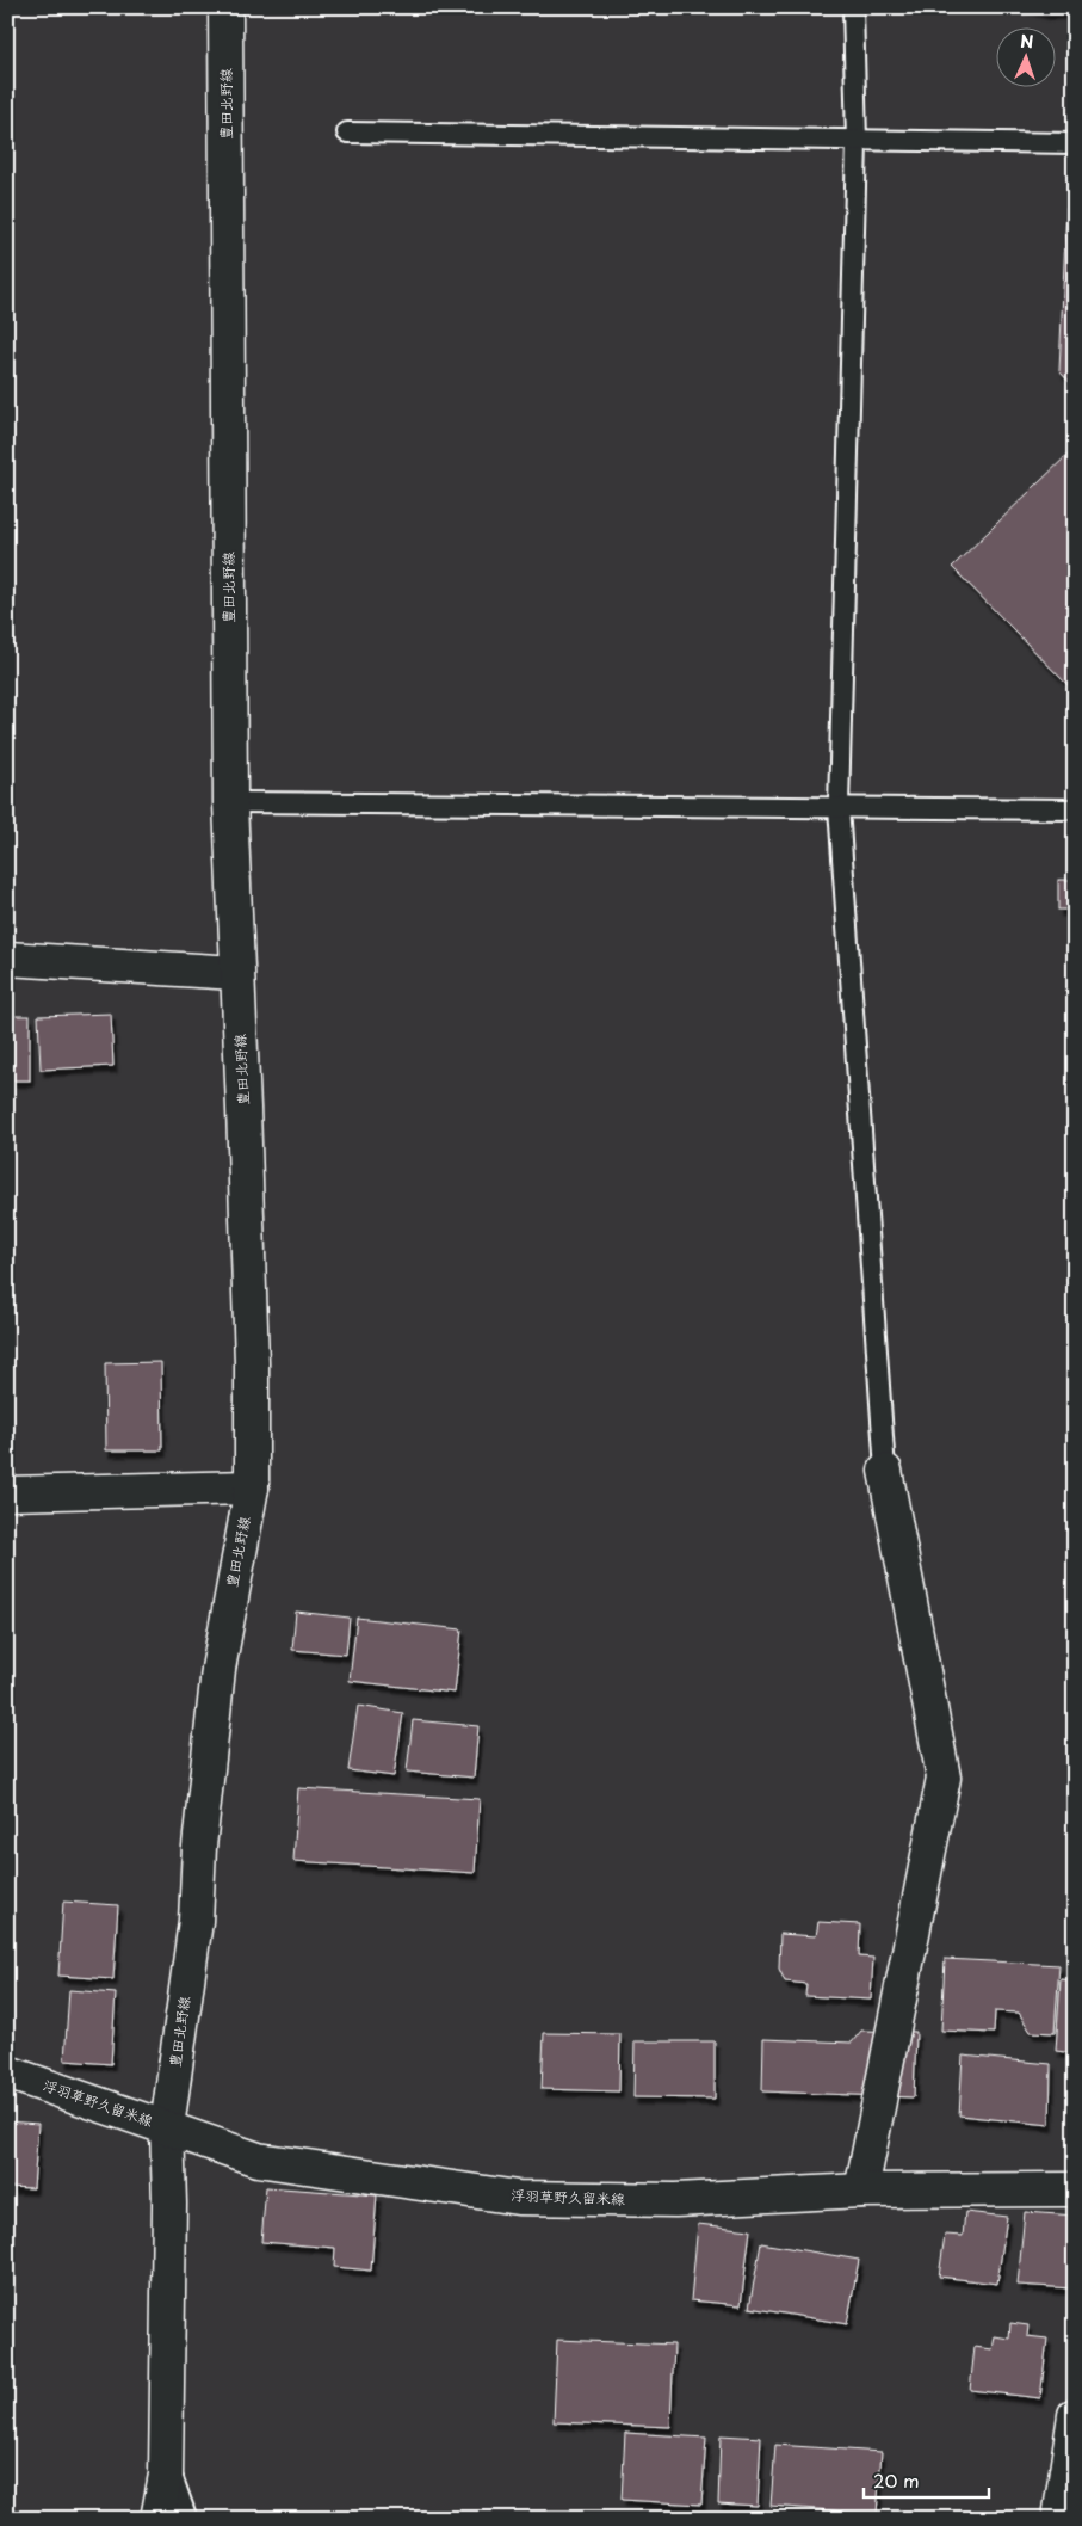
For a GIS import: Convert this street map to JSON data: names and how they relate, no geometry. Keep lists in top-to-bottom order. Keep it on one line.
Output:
{"streets":{"main road":["豊田北野線","浮羽草野久留米線"]},"crossings":[["豊田北野線","浮羽草野久留米線"]],"scale_bar":"20 m","north":"top"}
